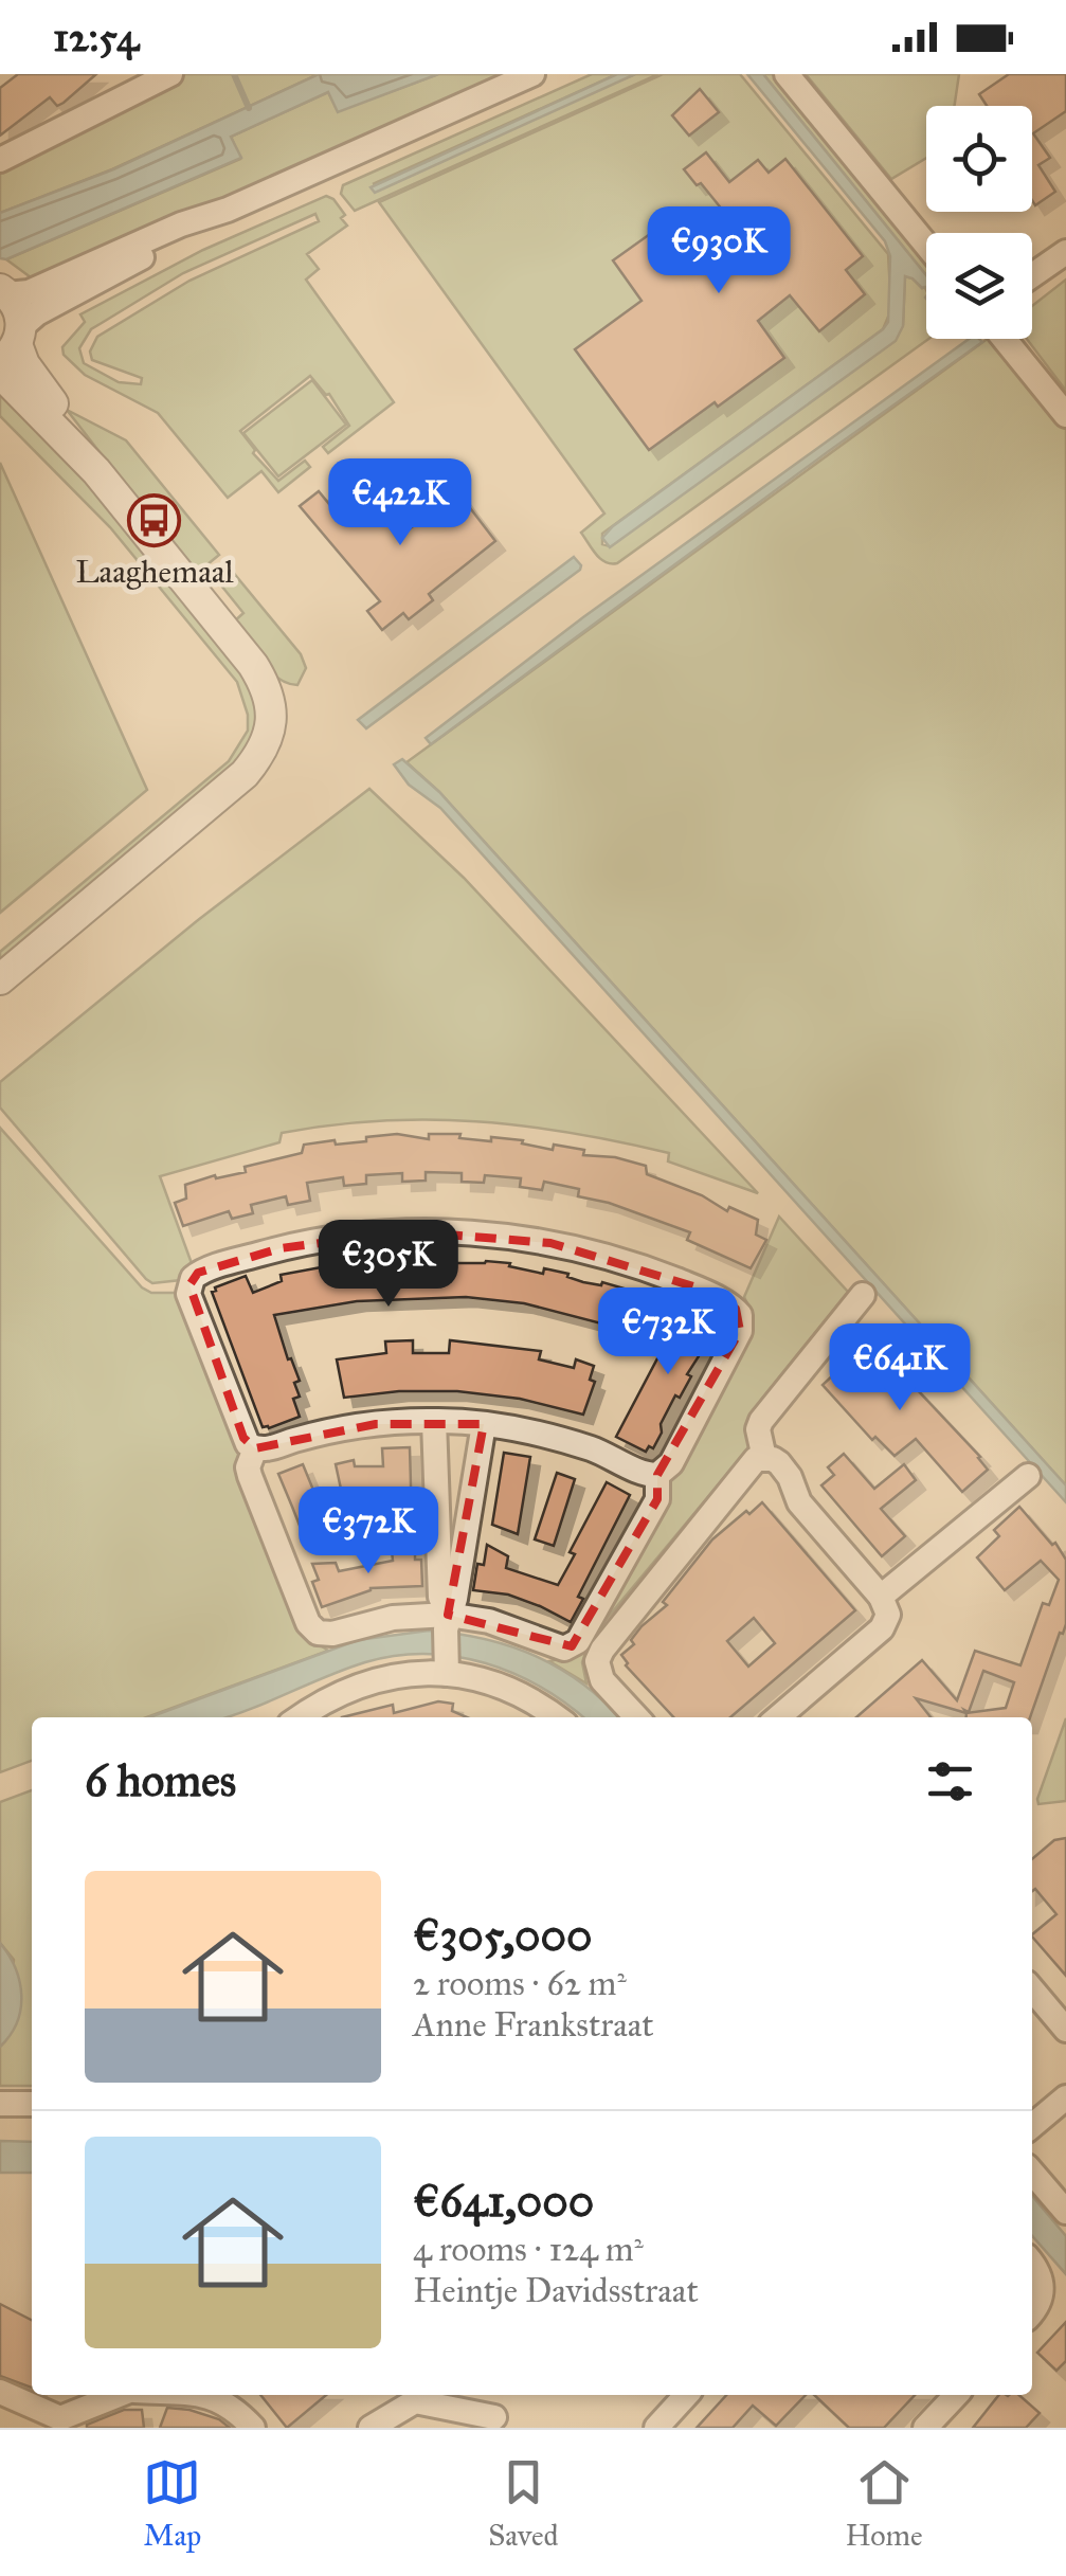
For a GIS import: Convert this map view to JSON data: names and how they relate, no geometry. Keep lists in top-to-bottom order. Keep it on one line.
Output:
{"places":{"bus stop":["Laaghemaal"]},"page":{"status":"12:54","price":["€930K","€422K","€305K","€732K","€641K","€372K"],"heading":"6 homes","list":[{"name":"€305,000","note":"2 rooms · 62 m² · Anne Frankstraat"},{"name":"€641,000","note":"4 rooms · 124 m² · Heintje Davidsstraat"}],"tabs":["Map","Saved","Home"]}}
